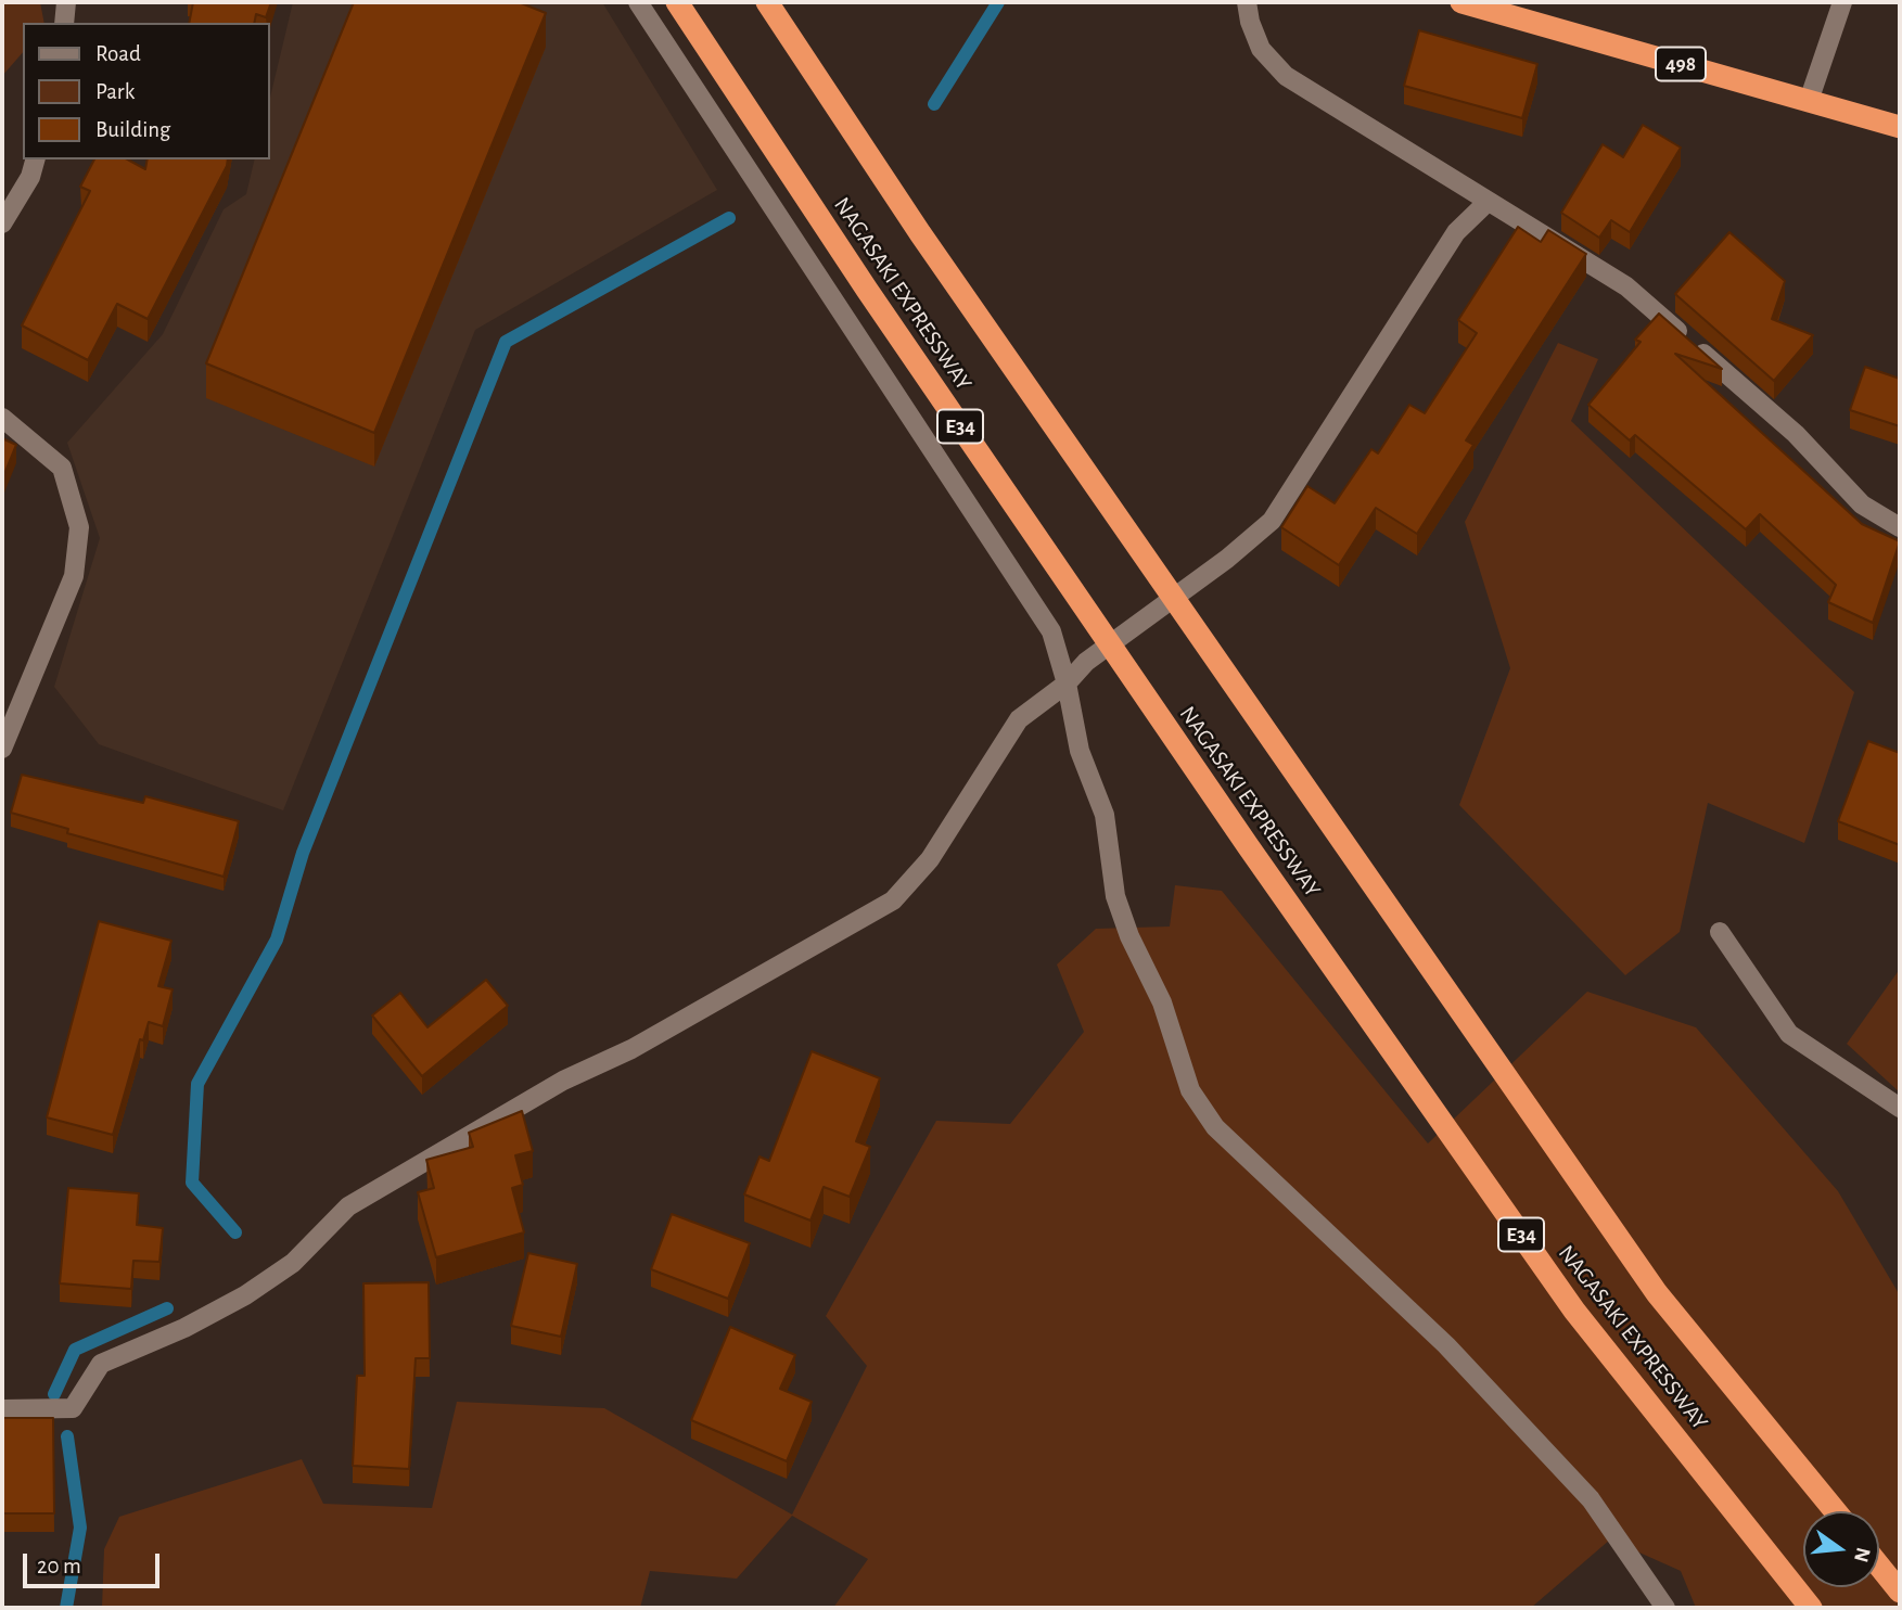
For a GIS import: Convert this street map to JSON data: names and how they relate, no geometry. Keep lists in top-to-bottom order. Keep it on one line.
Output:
{"streets":{"highway":["498","NAGASAKI EXPRESSWAY","E34"]},"legend":["Road","Park","Building"],"scale_bar":"20 m","north":"right"}
